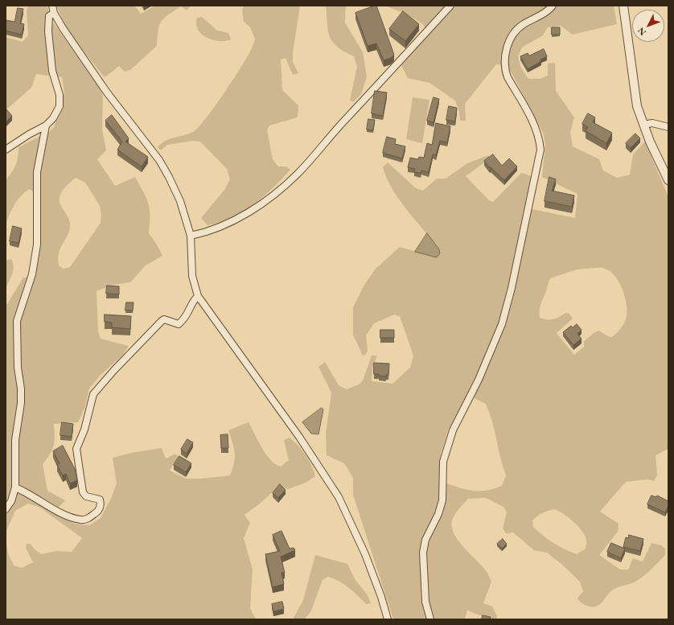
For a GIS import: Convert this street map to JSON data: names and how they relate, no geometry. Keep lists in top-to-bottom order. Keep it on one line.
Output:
{"north":"bottom left"}
